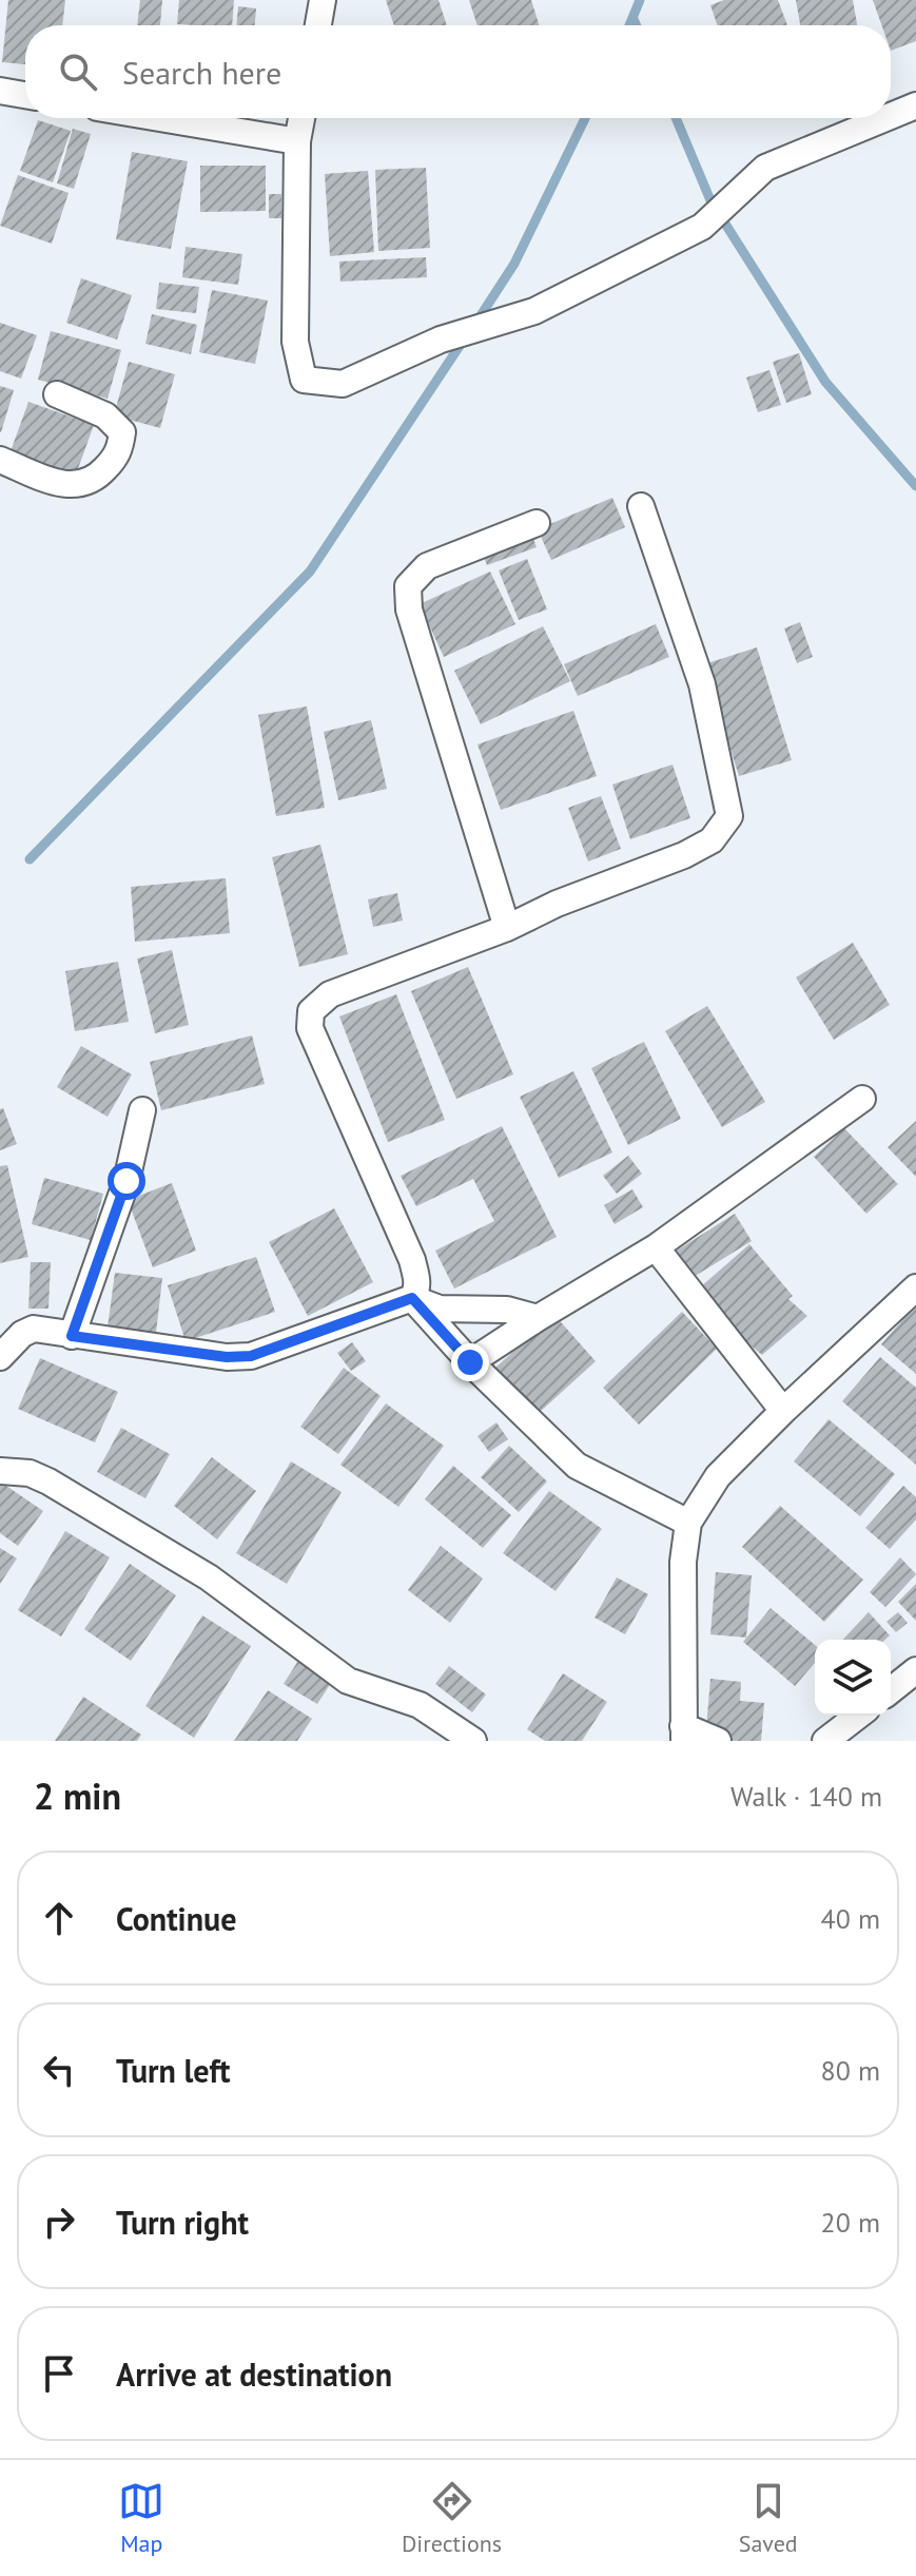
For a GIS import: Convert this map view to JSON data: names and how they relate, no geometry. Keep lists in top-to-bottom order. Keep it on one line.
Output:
{"page":{"search":"Search here","heading":["2 min","Walk · 140 m"],"list":[["Continue","40 m"],["Turn left","80 m"],["Turn right","20 m"],"Arrive at destination"],"nav":["Map","Directions","Saved"]}}
